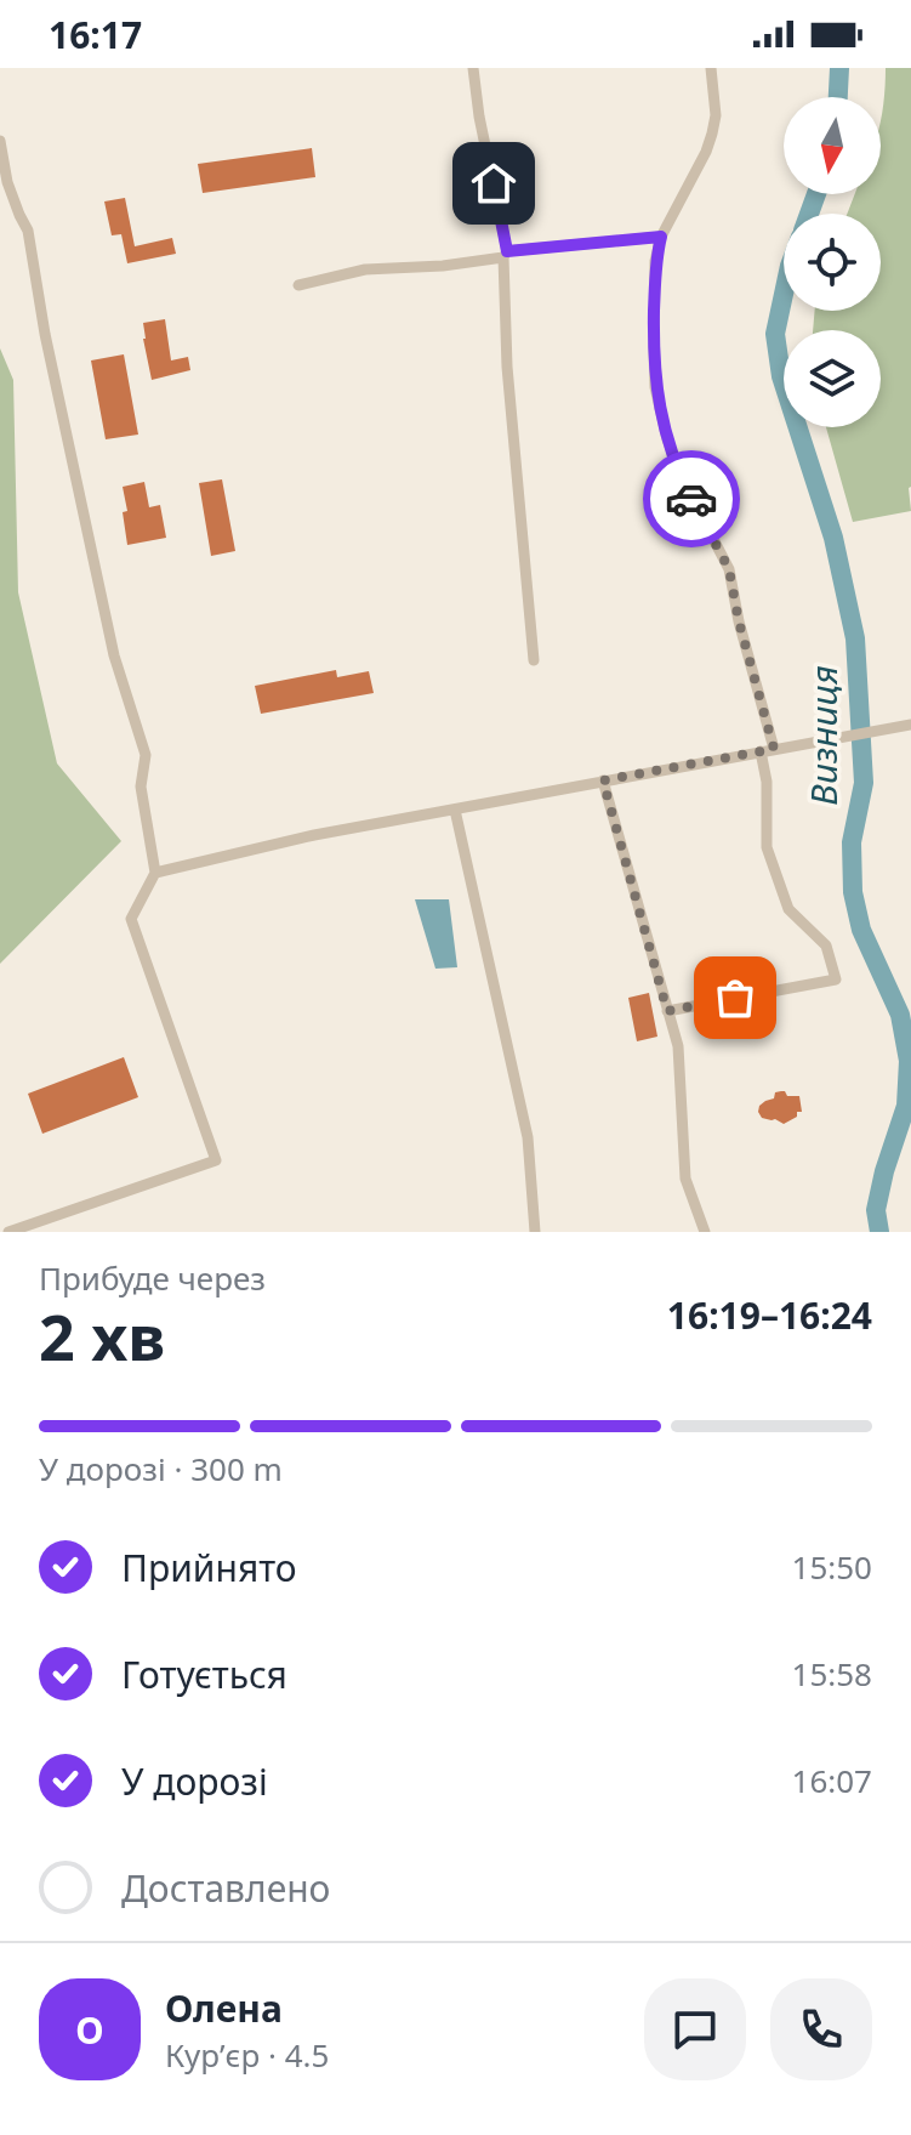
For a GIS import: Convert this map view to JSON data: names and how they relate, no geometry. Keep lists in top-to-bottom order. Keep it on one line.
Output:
{"water":["Визниця"],"north":"bottom","page":{"status":"16:17","heading":["2 хв","Прибуде через","16:19–16:24"],"panel":["Олена","Кур’єр · 4.5"],"bar":"У дорозі · 300 m","list":[["Прийнято","15:50"],["Готується","15:58"],["У дорозі","16:07"],"Доставлено"],"round":"О"}}
